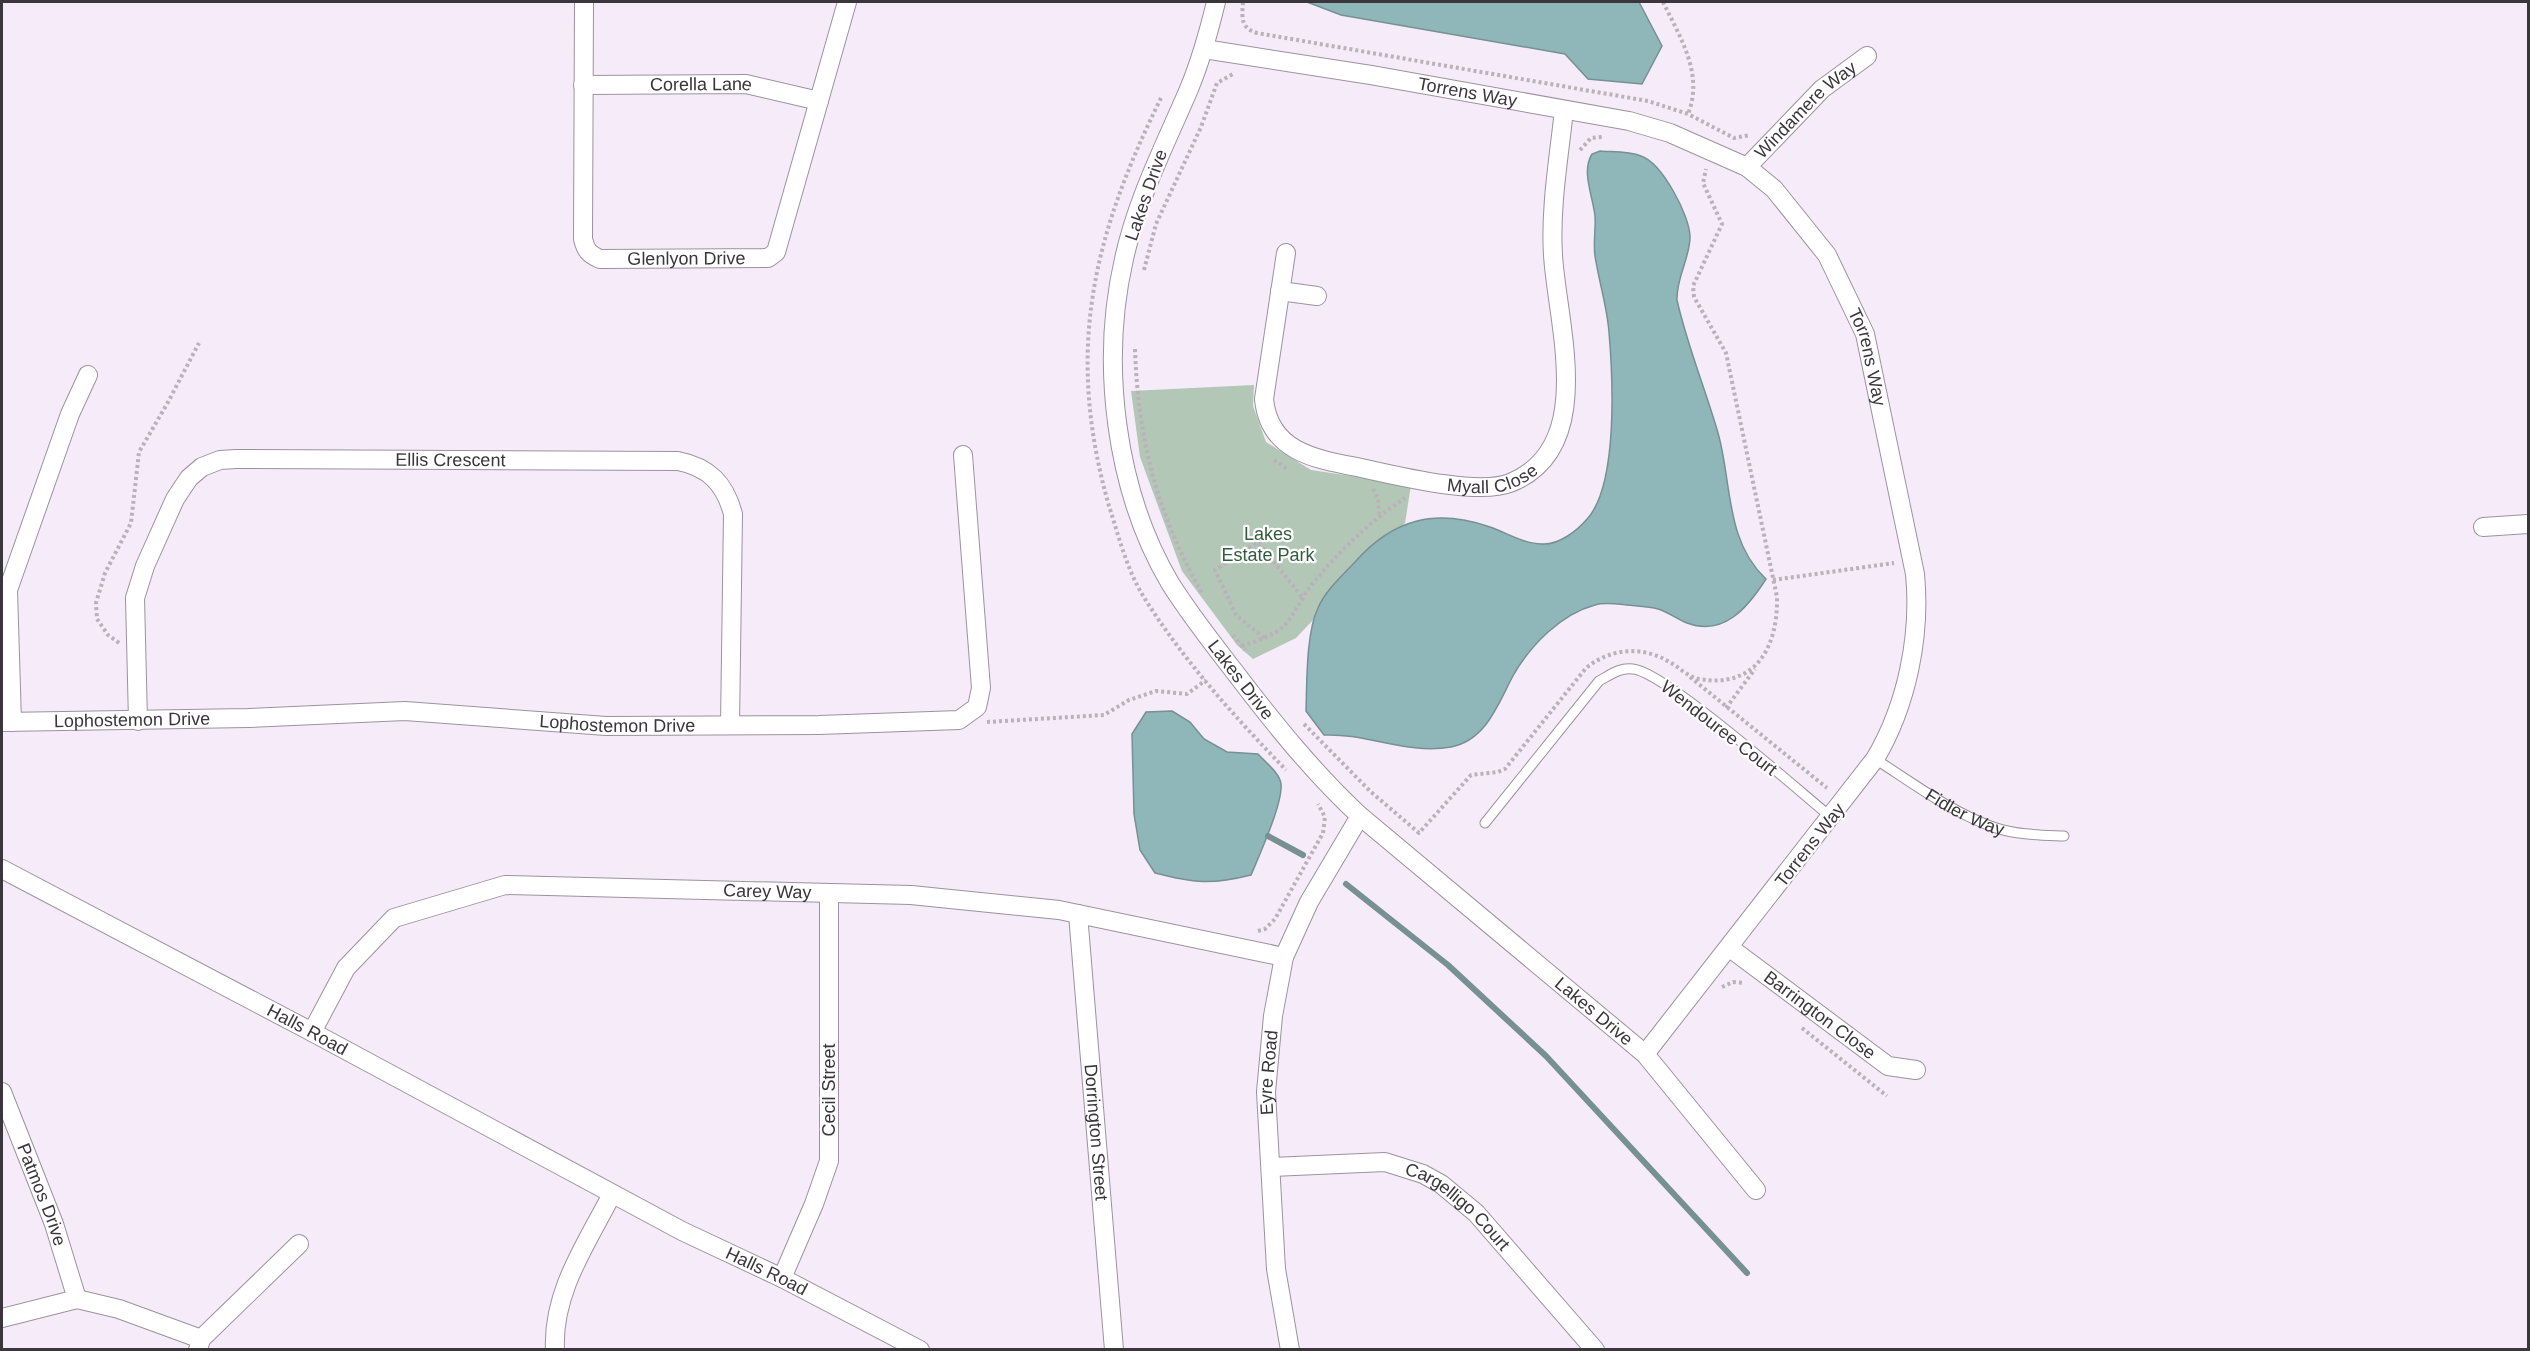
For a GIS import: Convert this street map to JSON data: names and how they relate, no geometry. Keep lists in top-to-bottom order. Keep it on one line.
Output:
{"streets":{"street":["Corella Lane","Torrens Way","Windamere Way","Lakes Drive","Glenlyon Drive","Ellis Crescent","Myall Close","Lophostemon Drive","Carey Way","Barrington Close","Halls Road","Eyre Road","Cecil Street","Dorrington Street","Patmos Drive","Cargelligo Court"],"lane":["Wendouree Court","Fidler Way"]},"crossings":[["Corella Lane","Glenlyon Drive"],["Torrens Way","Windamere Way"],["Torrens Way","Lakes Drive"],["Torrens Way","Myall Close"],["Torrens Way","Wendouree Court"],["Torrens Way","Fidler Way"],["Torrens Way","Barrington Close"],["Lakes Drive","Eyre Road"],["Ellis Crescent","Lophostemon Drive"],["Carey Way","Halls Road"],["Carey Way","Eyre Road"],["Carey Way","Cecil Street"],["Carey Way","Dorrington Street"],["Halls Road","Cecil Street"],["Eyre Road","Cargelligo Court"]],"parks":["Lakes Estate Park"]}
